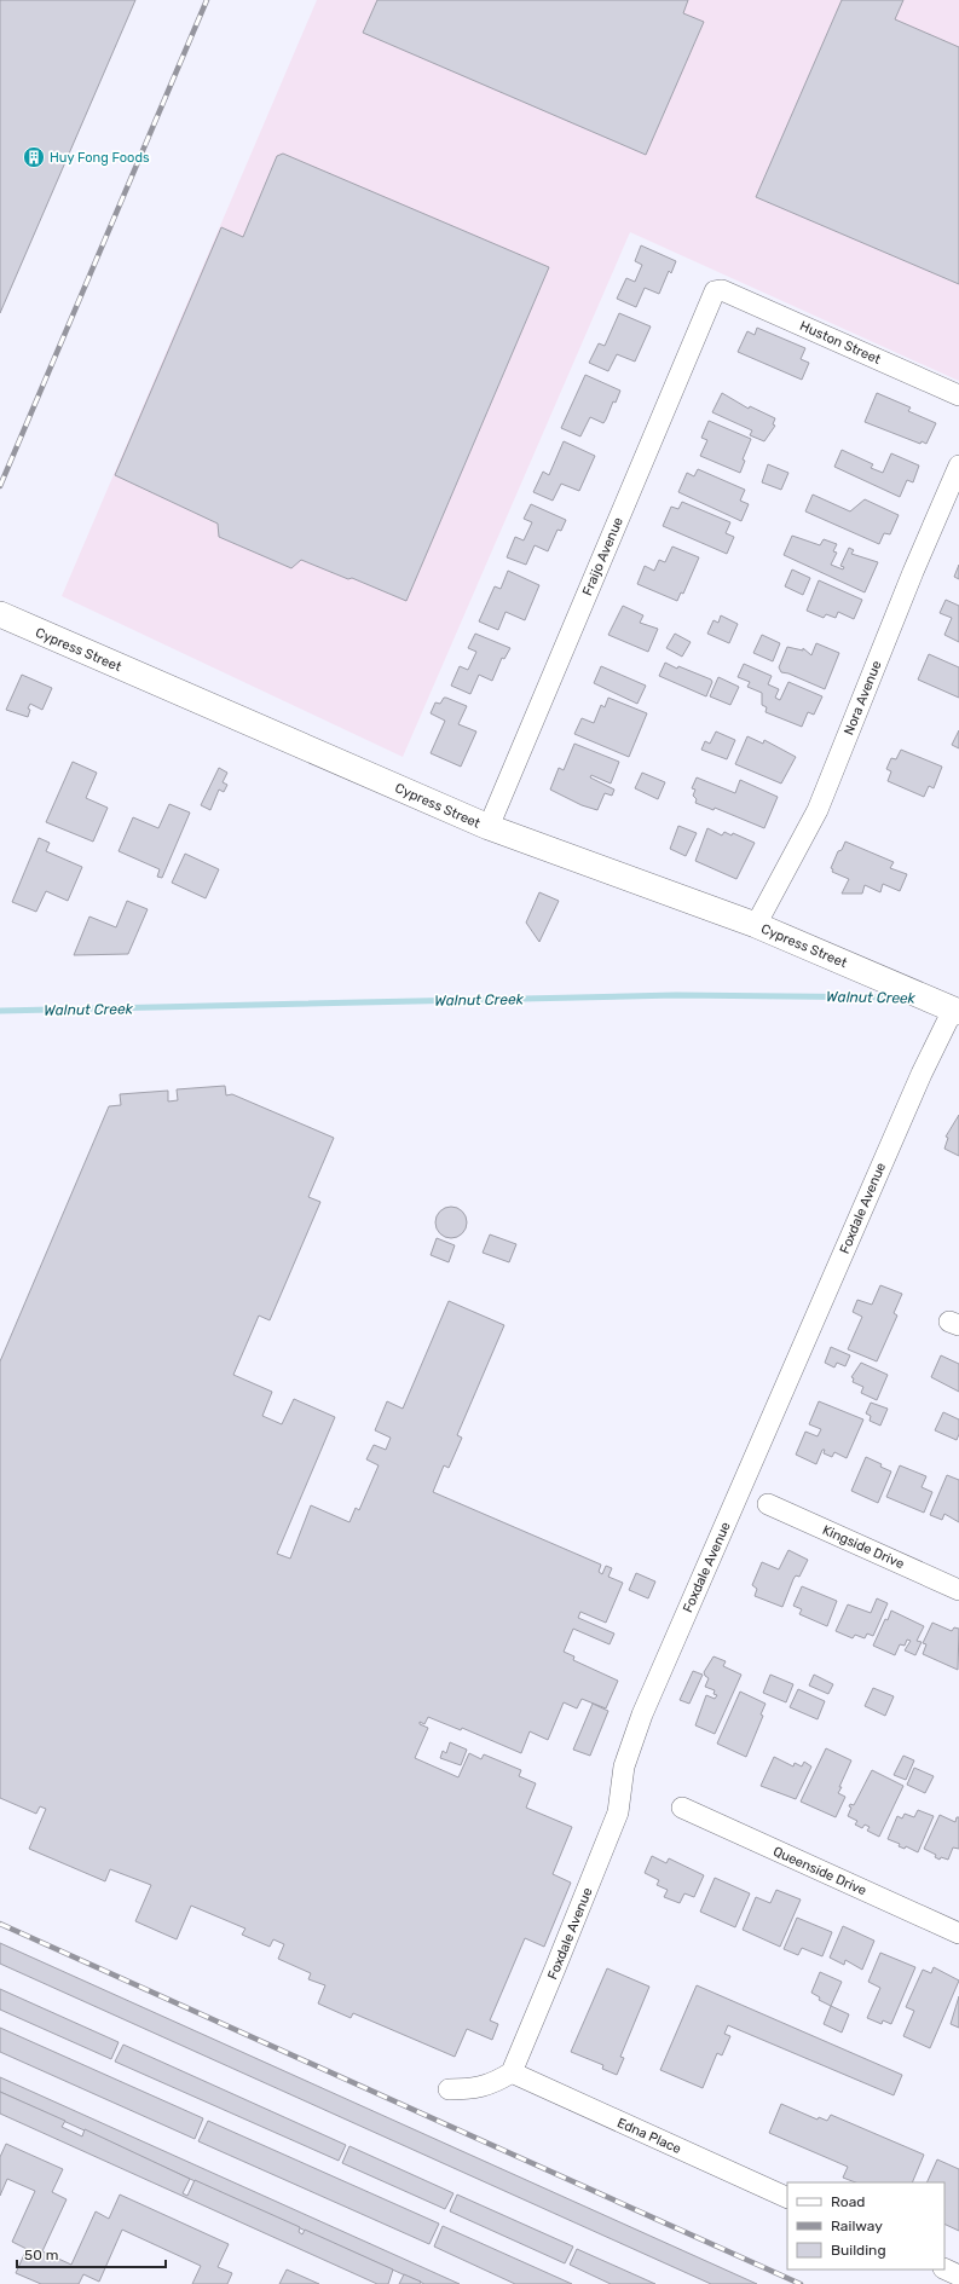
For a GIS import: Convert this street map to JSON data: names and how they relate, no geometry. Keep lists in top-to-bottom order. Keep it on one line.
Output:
{"streets":{"street":["Huston Street","Fraijo Avenue","Cypress Street","Nora Avenue","Foxdale Avenue","Kingside Drive","Queenside Drive","Edna Place"]},"crossings":[["Huston Street","Fraijo Avenue"],["Fraijo Avenue","Cypress Street"],["Cypress Street","Nora Avenue"],["Cypress Street","Foxdale Avenue"],["Foxdale Avenue","Edna Place"]],"water":["Walnut Creek"],"places":{"building":["Huy Fong Foods"]},"legend":["Road","Railway","Building"],"scale_bar":"50 m"}
